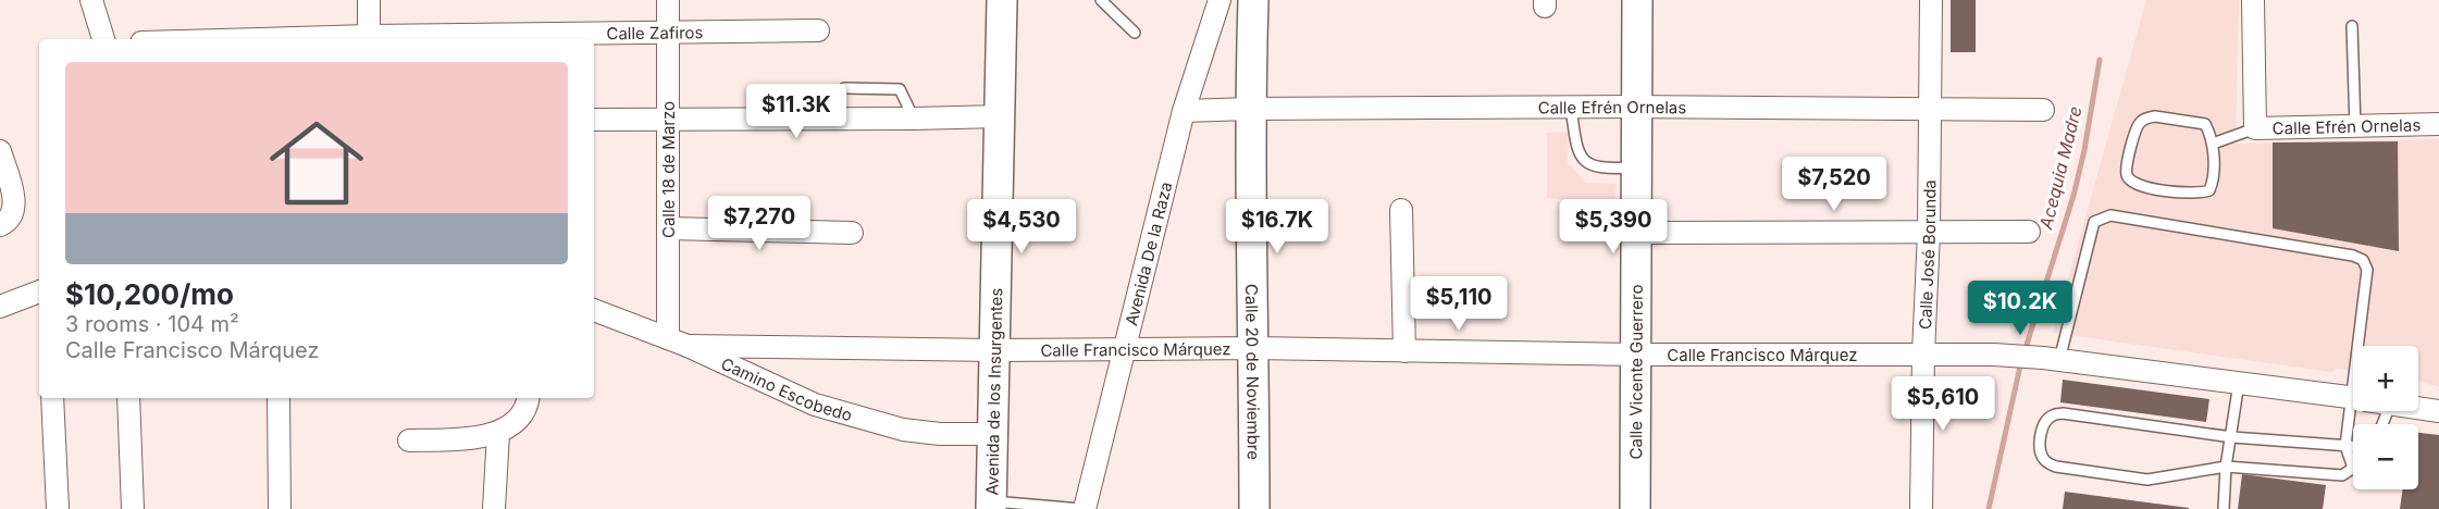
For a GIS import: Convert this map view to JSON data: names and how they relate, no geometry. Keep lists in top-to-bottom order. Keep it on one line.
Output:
{"streets":{"main road":["Calle 20 de Noviembre","Calle Vicente Guerrero","Avenida de los Insurgentes"],"street":["Calle Zafiros","Calle Efrén Ornelas","Calle 18 de Marzo","Avenida De la Raza","Calle José Borunda","Calle Francisco Márquez","Camino Escobedo"]},"crossings":[["Calle Zafiros","Calle 18 de Marzo"],["Calle Efrén Ornelas","Avenida De la Raza"],["Calle Efrén Ornelas","Calle José Borunda"],["Calle Efrén Ornelas","Calle 20 de Noviembre"],["Calle Efrén Ornelas","Calle Vicente Guerrero"],["Calle 18 de Marzo","Calle Francisco Márquez"],["Calle 18 de Marzo","Camino Escobedo"],["Avenida De la Raza","Calle Francisco Márquez"],["Calle José Borunda","Calle Francisco Márquez"],["Calle Francisco Márquez","Calle 20 de Noviembre"],["Calle Francisco Márquez","Calle Vicente Guerrero"],["Calle Francisco Márquez","Camino Escobedo"],["Calle Francisco Márquez","Avenida de los Insurgentes"],["Camino Escobedo","Avenida de los Insurgentes"]],"water":["Acequia Madre"],"page":{"list":[{"name":"$10,200/mo","note":"3 rooms · 104 m² · Calle Francisco Márquez"}],"price":["$11.3K","$7,520","$7,270","$4,530","$16.7K","$5,390","$5,110","$10.2K","$5,610"],"map_buttons":["+","−"]}}
